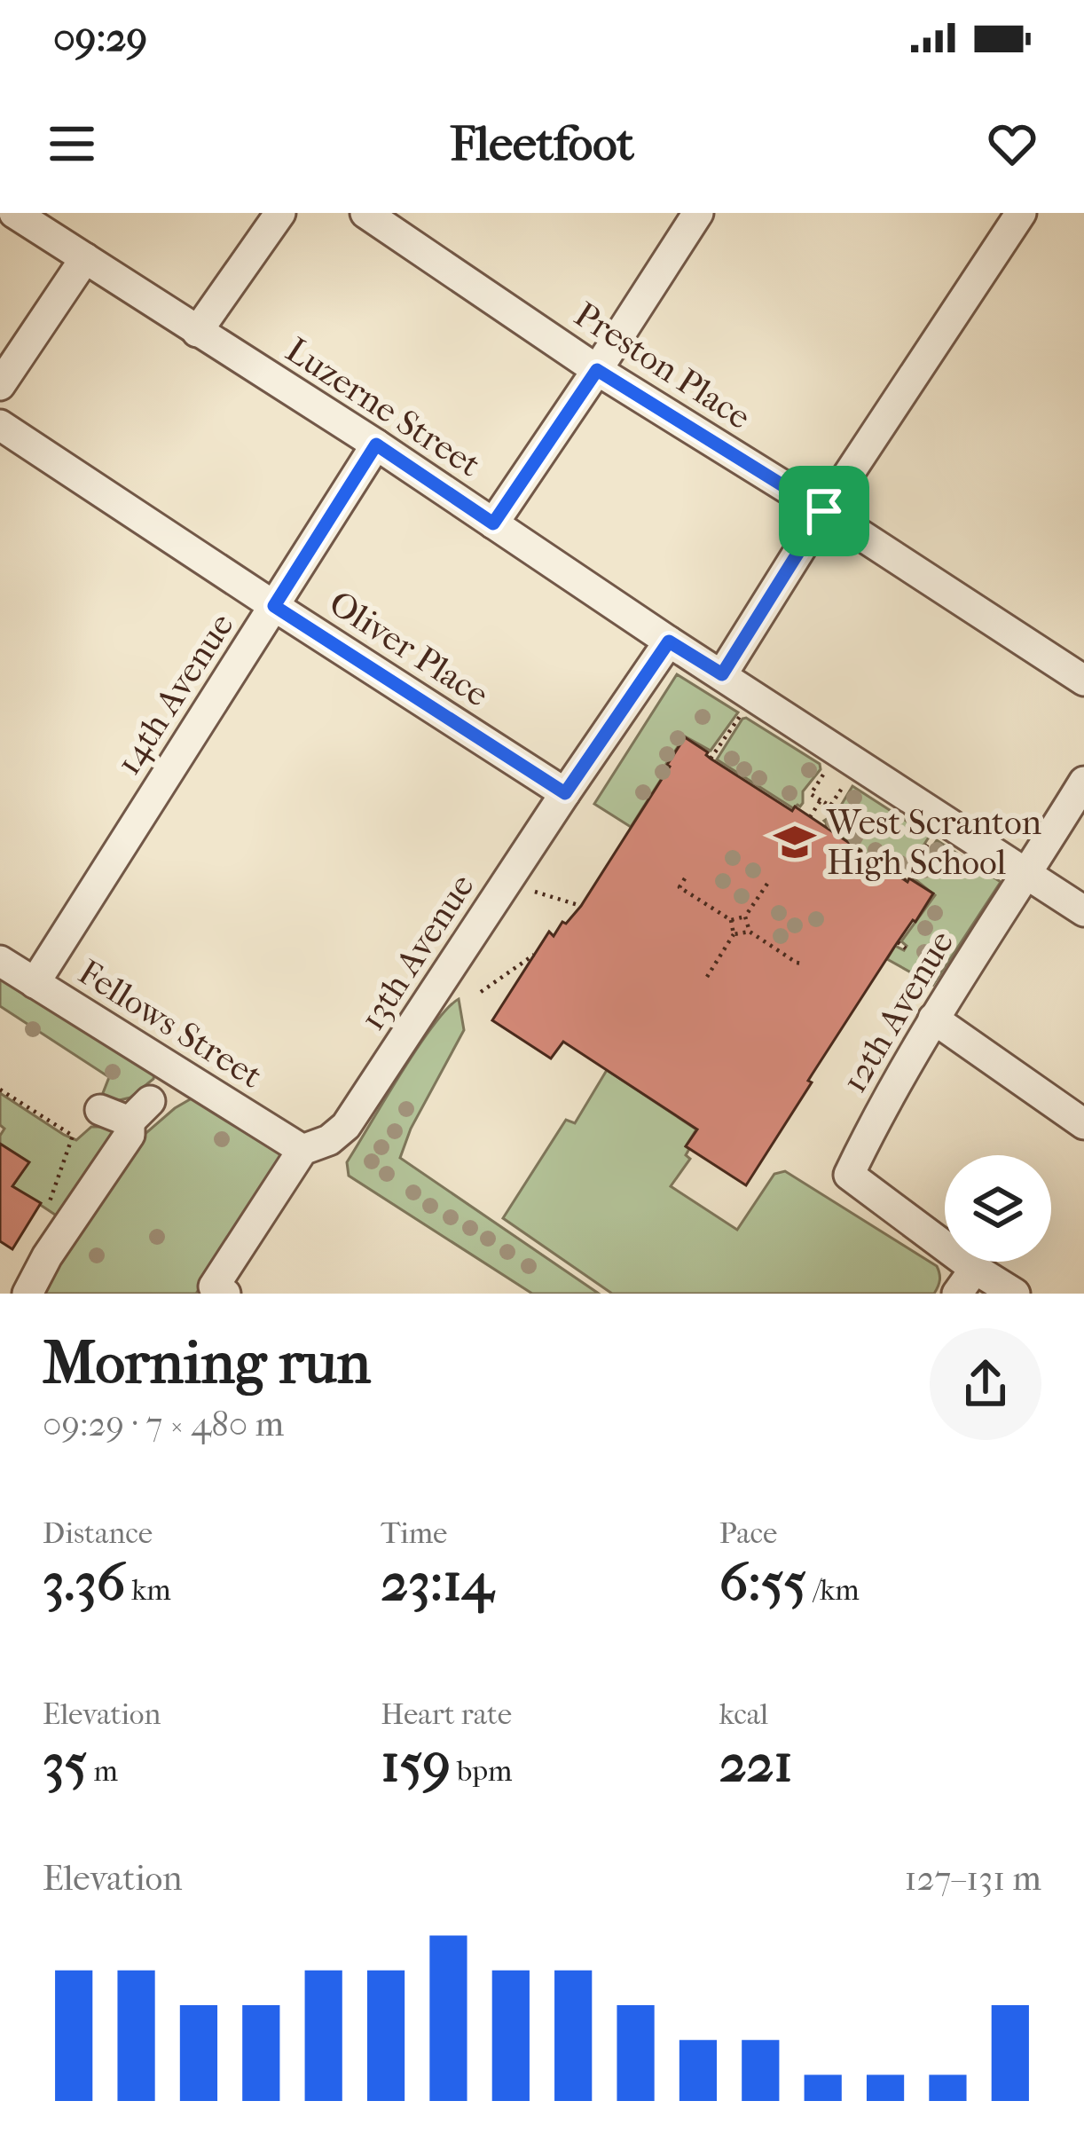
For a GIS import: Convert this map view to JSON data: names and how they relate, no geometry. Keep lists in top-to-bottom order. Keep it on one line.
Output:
{"streets":{"street":["Preston Place","Luzerne Street","Oliver Place","14th Avenue","13th Avenue","12th Avenue","Fellows Street"]},"crossings":[["Luzerne Street","14th Avenue"],["Luzerne Street","13th Avenue"],["Luzerne Street","12th Avenue"],["Oliver Place","14th Avenue"],["Oliver Place","13th Avenue"],["14th Avenue","Fellows Street"],["13th Avenue","Fellows Street"]],"places":{"school or university":["West Scranton High School"]},"page":{"status":"09:29","header":"Fleetfoot","heading":["Morning run","09:29 · 7 × 480 m"],"stats":[["Distance","3.36 km"],["Time","23:14"],["Pace","6:55 /km"],["Elevation","35 m"],["Heart rate","159 bpm"],["kcal","221"]],"chart":["Elevation","127–131 m"]}}
